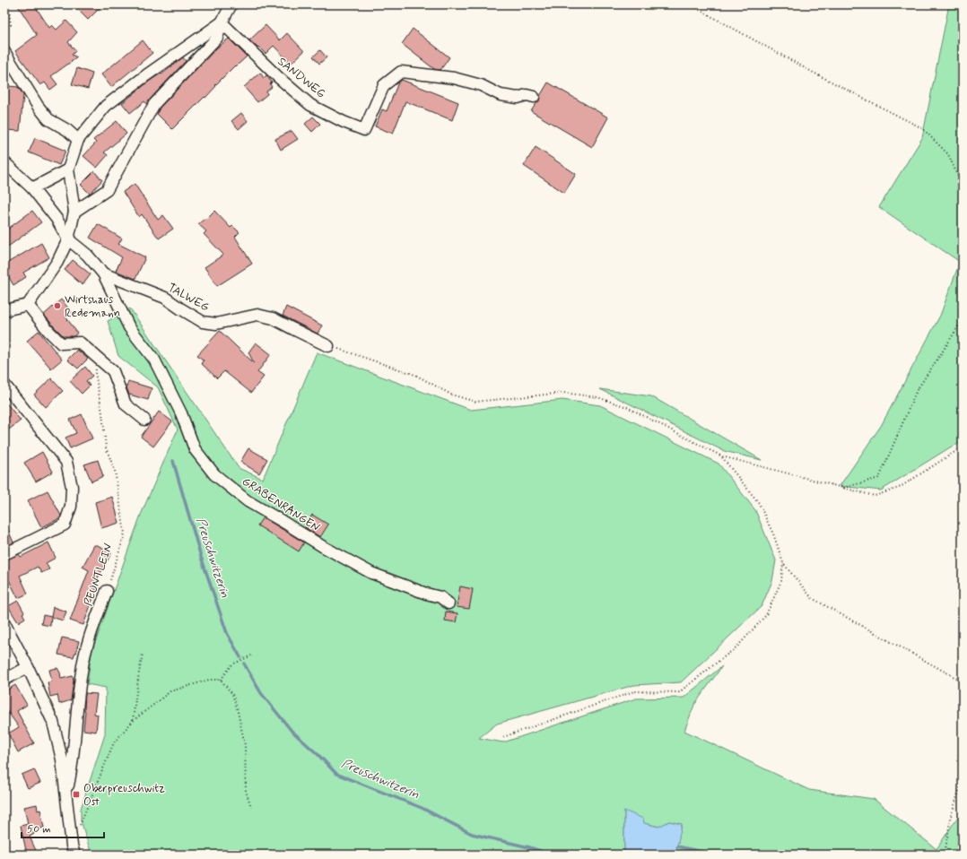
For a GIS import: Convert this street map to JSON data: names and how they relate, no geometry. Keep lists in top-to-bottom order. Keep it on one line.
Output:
{"streets":{"street":["SANDWEG","TALWEG","GRABENRANGEN","PEUNTLEIN"]},"crossings":[["TALWEG","GRABENRANGEN"]],"water":["Preuschwitzerin"],"places":{"other":["Wirtshaus Redemann"],"transit":["Oberpreuschwitz Ost"]},"scale_bar":"50 m"}
